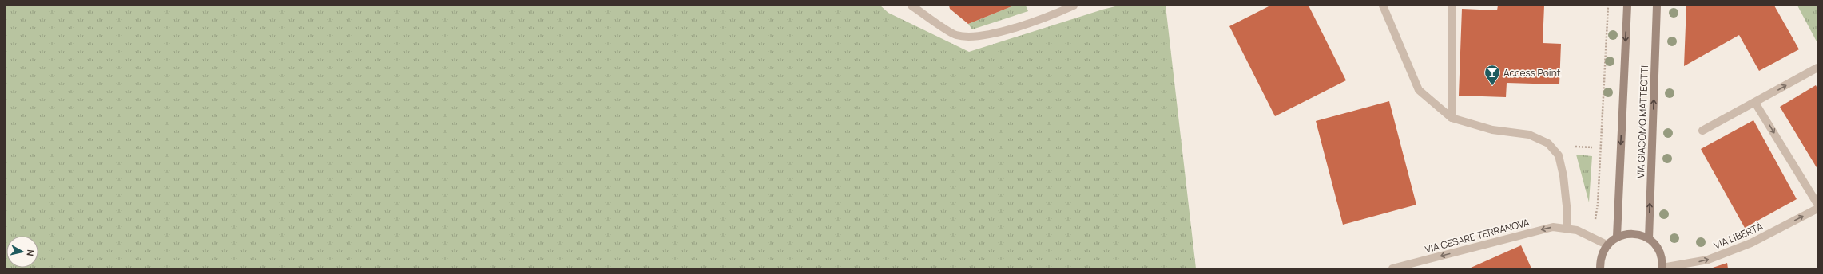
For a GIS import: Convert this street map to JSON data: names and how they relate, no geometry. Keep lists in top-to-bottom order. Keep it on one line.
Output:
{"streets":{"street":["VIA GIACOMO MATTEOTTI","VIA CESARE TERRANOVA","VIA LIBERTÀ"]},"one_way":["VIA CESARE TERRANOVA","VIA LIBERTÀ"],"places":{"bar":["Access Point"]},"north":"right"}
